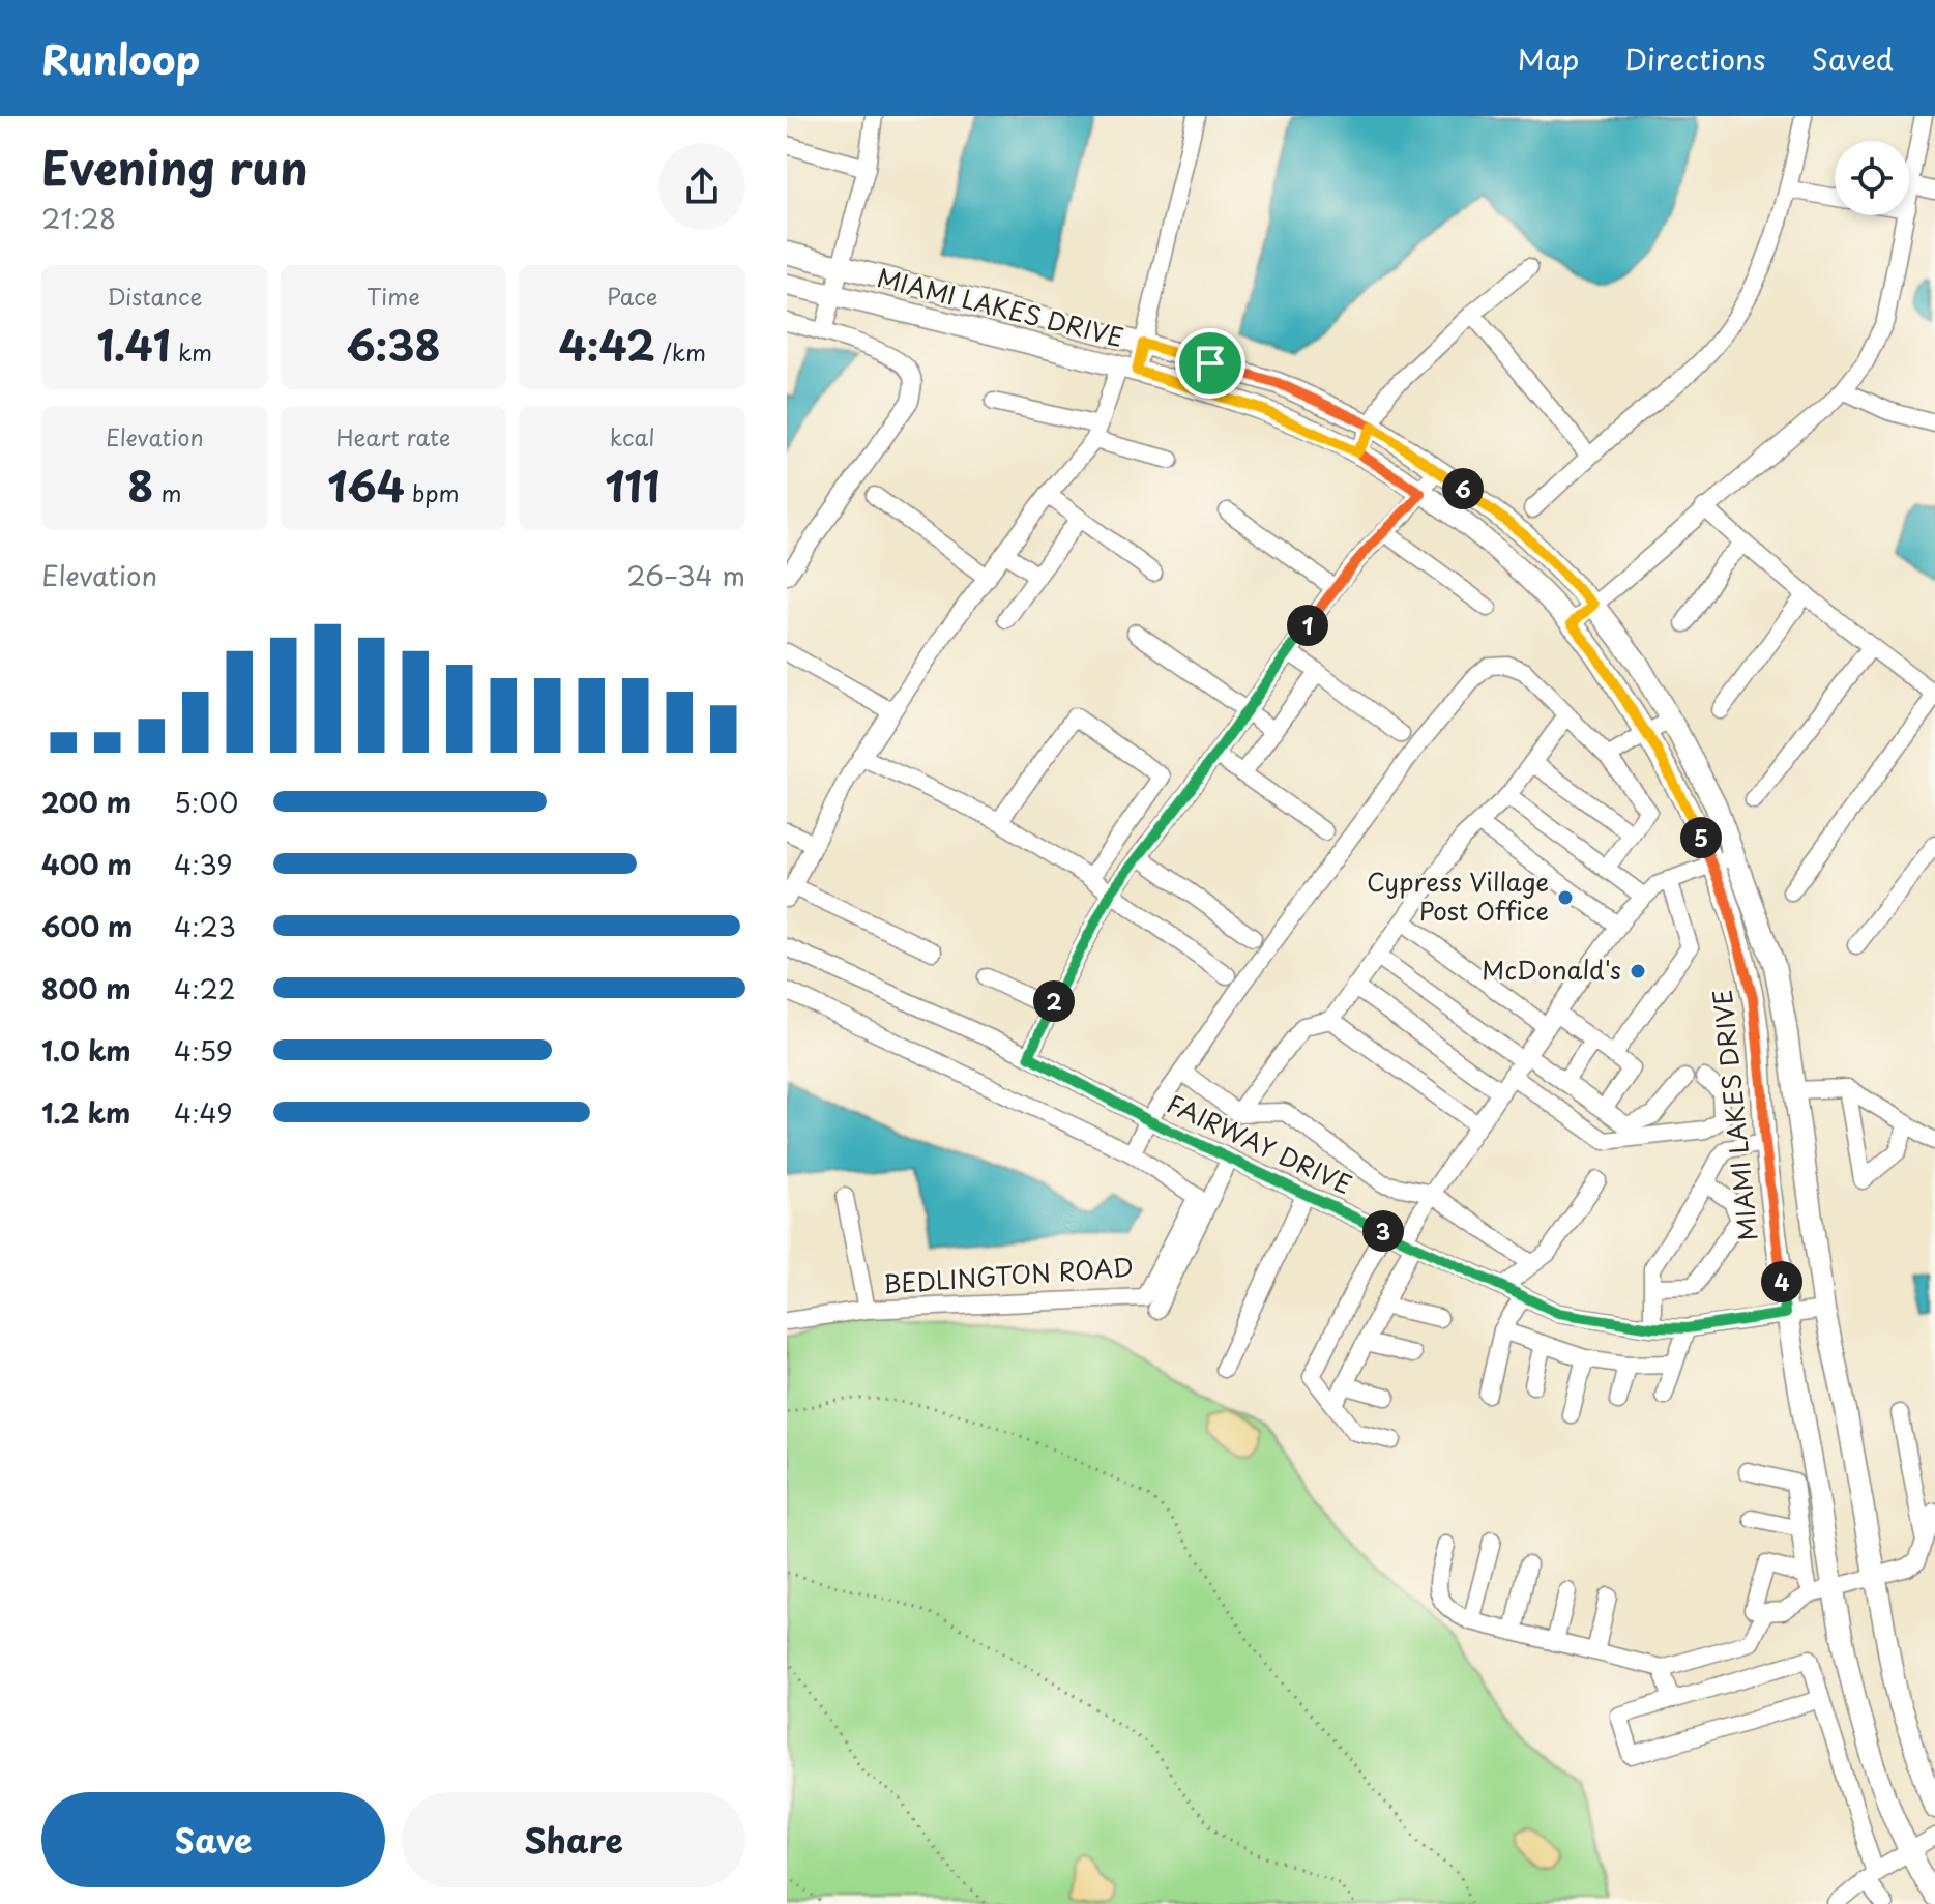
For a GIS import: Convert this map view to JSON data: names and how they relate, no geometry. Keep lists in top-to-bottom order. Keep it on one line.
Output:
{"streets":{"main road":["MIAMI LAKES DRIVE"],"street":["FAIRWAY DRIVE","BEDLINGTON ROAD"]},"crossings":[["MIAMI LAKES DRIVE","FAIRWAY DRIVE"]],"places":["Cypress Village Post Office","McDonald's"],"page":{"header":"Runloop","nav":["Map","Directions","Saved"],"heading":["Evening run","21:28"],"stats":[["Distance","1.41 km"],["Time","6:38"],["Pace","4:42 /km"],["Elevation","8 m"],["Heart rate","164 bpm"],["kcal","111"]],"pins":["6","1","5","2","3","4"],"chart":["Elevation","26–34 m"],"list":[{"name":"200 m","note":"5:00"},{"name":"400 m","note":"4:39"},{"name":"600 m","note":"4:23"},{"name":"800 m","note":"4:22"},{"name":"1.0 km","note":"4:59"},{"name":"1.2 km","note":"4:49"}],"buttons":["Save","Share"]}}
